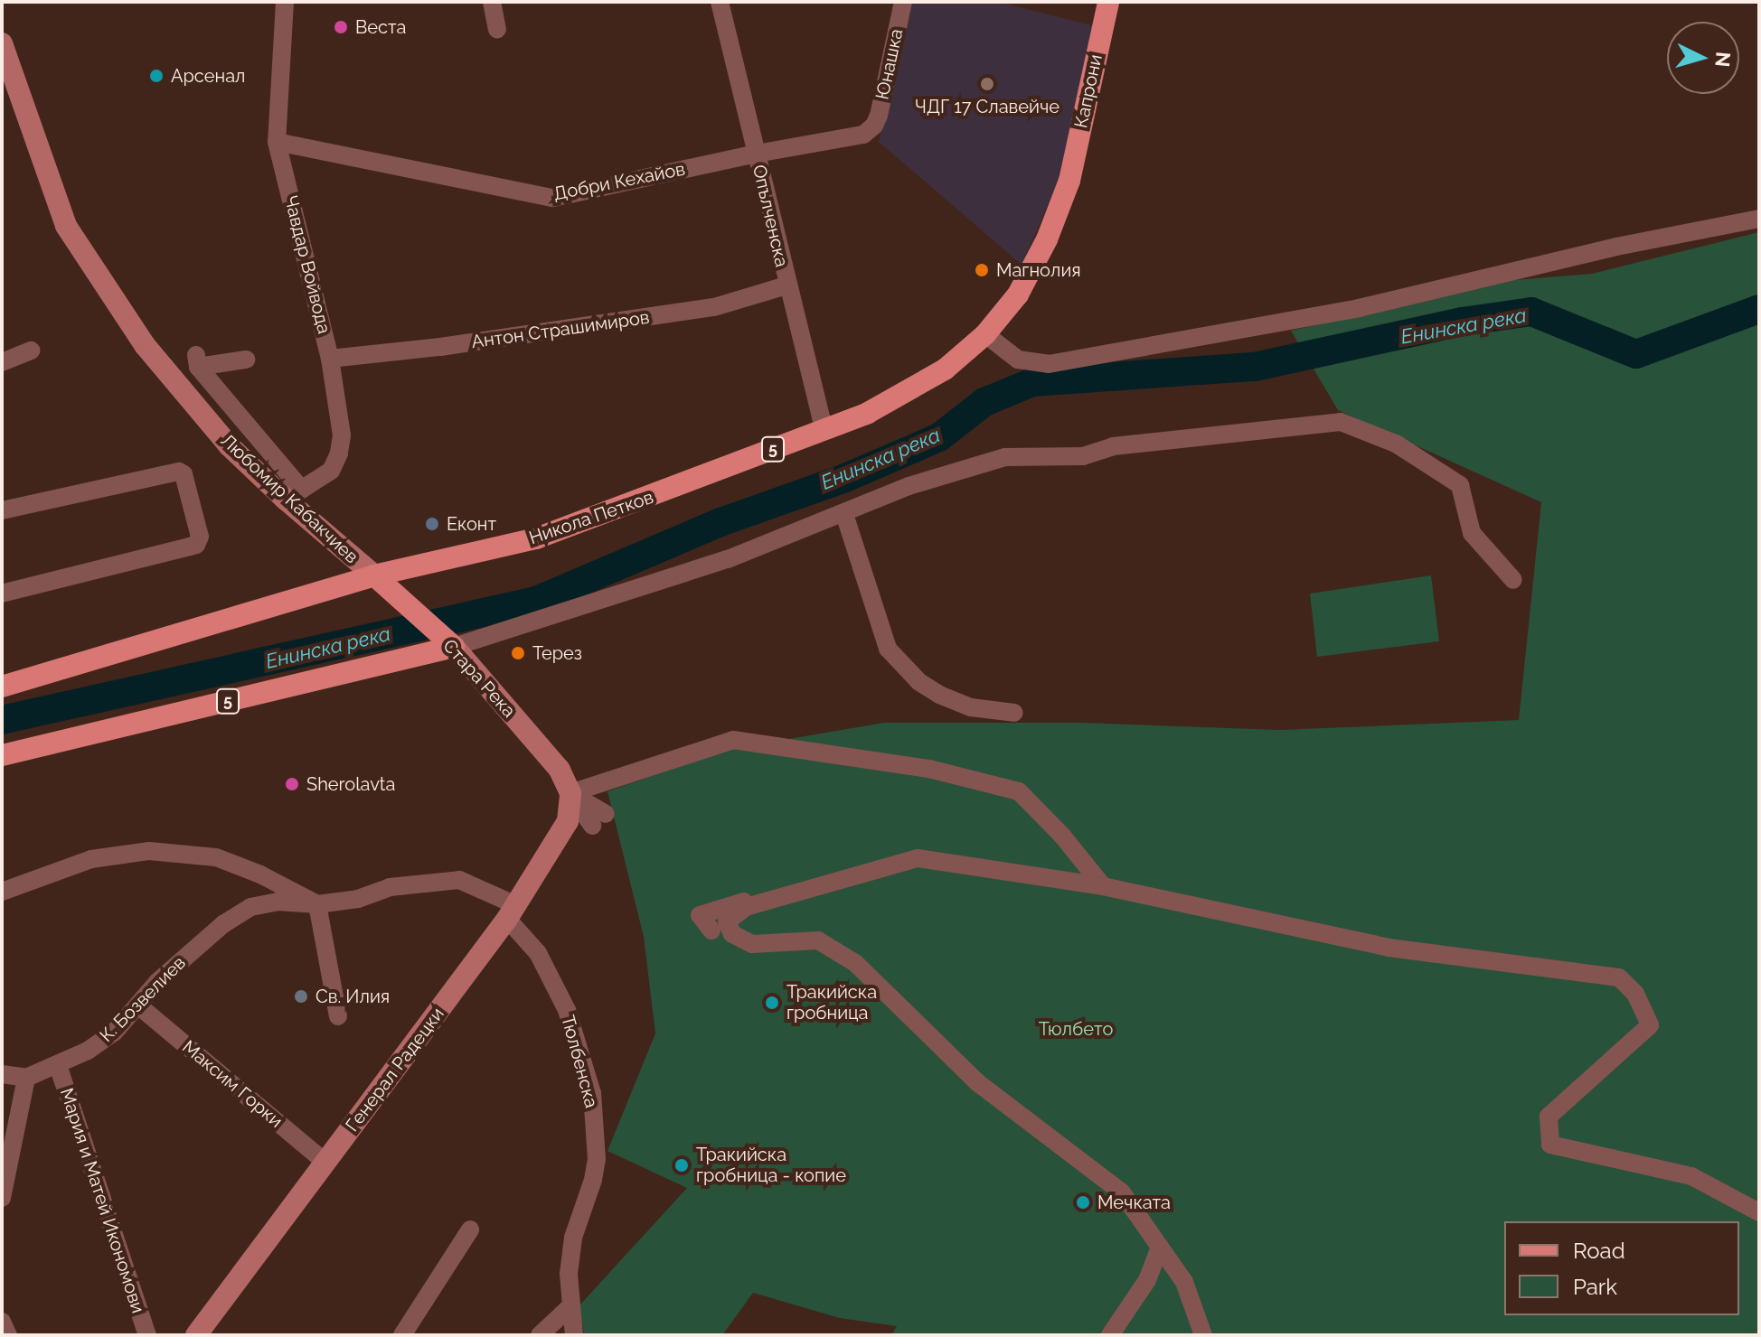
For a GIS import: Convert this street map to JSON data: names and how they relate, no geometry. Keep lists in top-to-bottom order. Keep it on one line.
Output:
{"streets":{"main road":["Капрони","5","Никола Петков","Стара Река"],"street":["Юнашка","Добри Кехайов","Опълченска","Чавдар Войвода","Антон Страшимиров","Любомир Кабакчиев","К. Бозвелиев","Тюлбенска","Генерал Радецки","Максим Горки","Мария и Матей Икономови"]},"crossings":[["Юнашка","Добри Кехайов"],["Капрони","Никола Петков"],["Добри Кехайов","Опълченска"],["Добри Кехайов","Чавдар Войвода"],["Опълченска","Антон Страшимиров"],["Опълченска","Никола Петков"],["Чавдар Войвода","Антон Страшимиров"],["Чавдар Войвода","Любомир Кабакчиев"],["5","Стара Река"],["Любомир Кабакчиев","Никола Петков"],["Любомир Кабакчиев","Стара Река"],["Никола Петков","Стара Река"],["Стара Река","Генерал Радецки"],["К. Бозвелиев","Тюлбенска"],["К. Бозвелиев","Генерал Радецки"],["К. Бозвелиев","Максим Горки"],["К. Бозвелиев","Мария и Матей Икономови"],["Тюлбенска","Генерал Радецки"],["Генерал Радецки","Максим Горки"]],"water":["Енинска река"],"parks":["Тюлбето"],"places":["Веста","Арсенал","ЧДГ 17 Славейче","Магнолия","Еконт","Терез","Sherolavta","Св. Илия","Тракийска гробница","Тракийска гробница - копие","Мечката"],"legend":["Road","Park"],"north":"right"}
